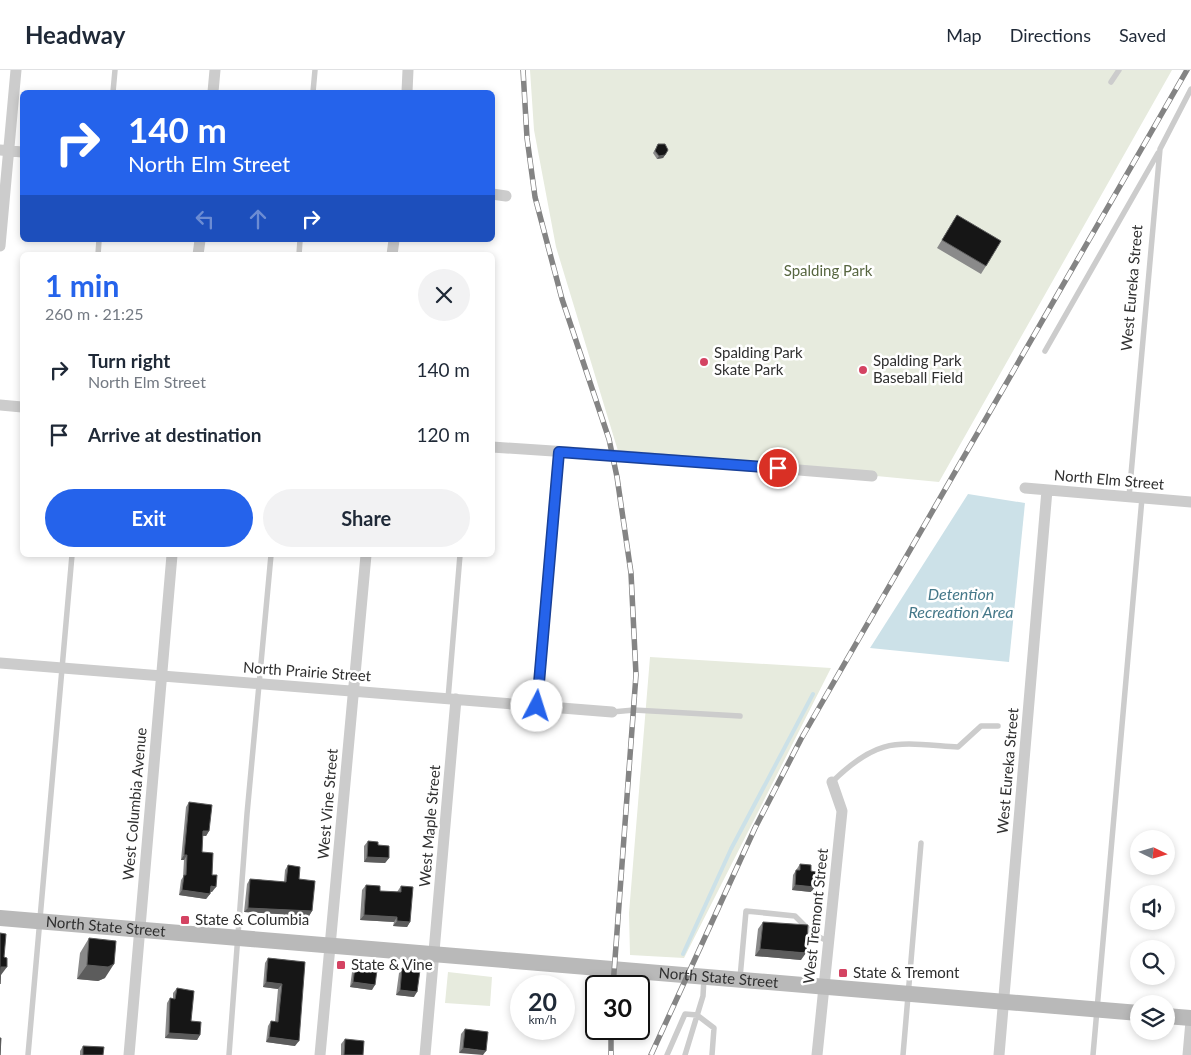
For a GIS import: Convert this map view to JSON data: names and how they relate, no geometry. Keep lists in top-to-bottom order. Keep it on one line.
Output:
{"streets":{"main road":["North State Street"],"street":["West Eureka Street","North Elm Street","North Prairie Street","West Columbia Avenue","West Vine Street","West Maple Street","West Tremont Street"]},"crossings":[["West Eureka Street","North Elm Street"],["West Eureka Street","North State Street"],["North Prairie Street","West Columbia Avenue"],["North Prairie Street","West Vine Street"],["North Prairie Street","West Maple Street"],["West Columbia Avenue","North State Street"],["West Vine Street","North State Street"],["West Maple Street","North State Street"],["West Tremont Street","North State Street"]],"water":["Detention Recreation Area"],"parks":["Spalding Park"],"places":{"other":["Spalding Park Skate Park","Spalding Park Baseball Field"],"transit":["State & Columbia","State & Vine","State & Tremont"]},"north":"right","page":{"header":"Headway","nav":["Map","Directions","Saved"],"turn":["140 m","North Elm Street"],"heading":["1 min","260 m · 21:25"],"list":[{"name":"Turn right","note":"North Elm Street","value":"140 m"},{"name":"Arrive at destination","value":"120 m"}],"buttons":["Exit","Share"],"speed":"20 km/h","limit":"30"}}
